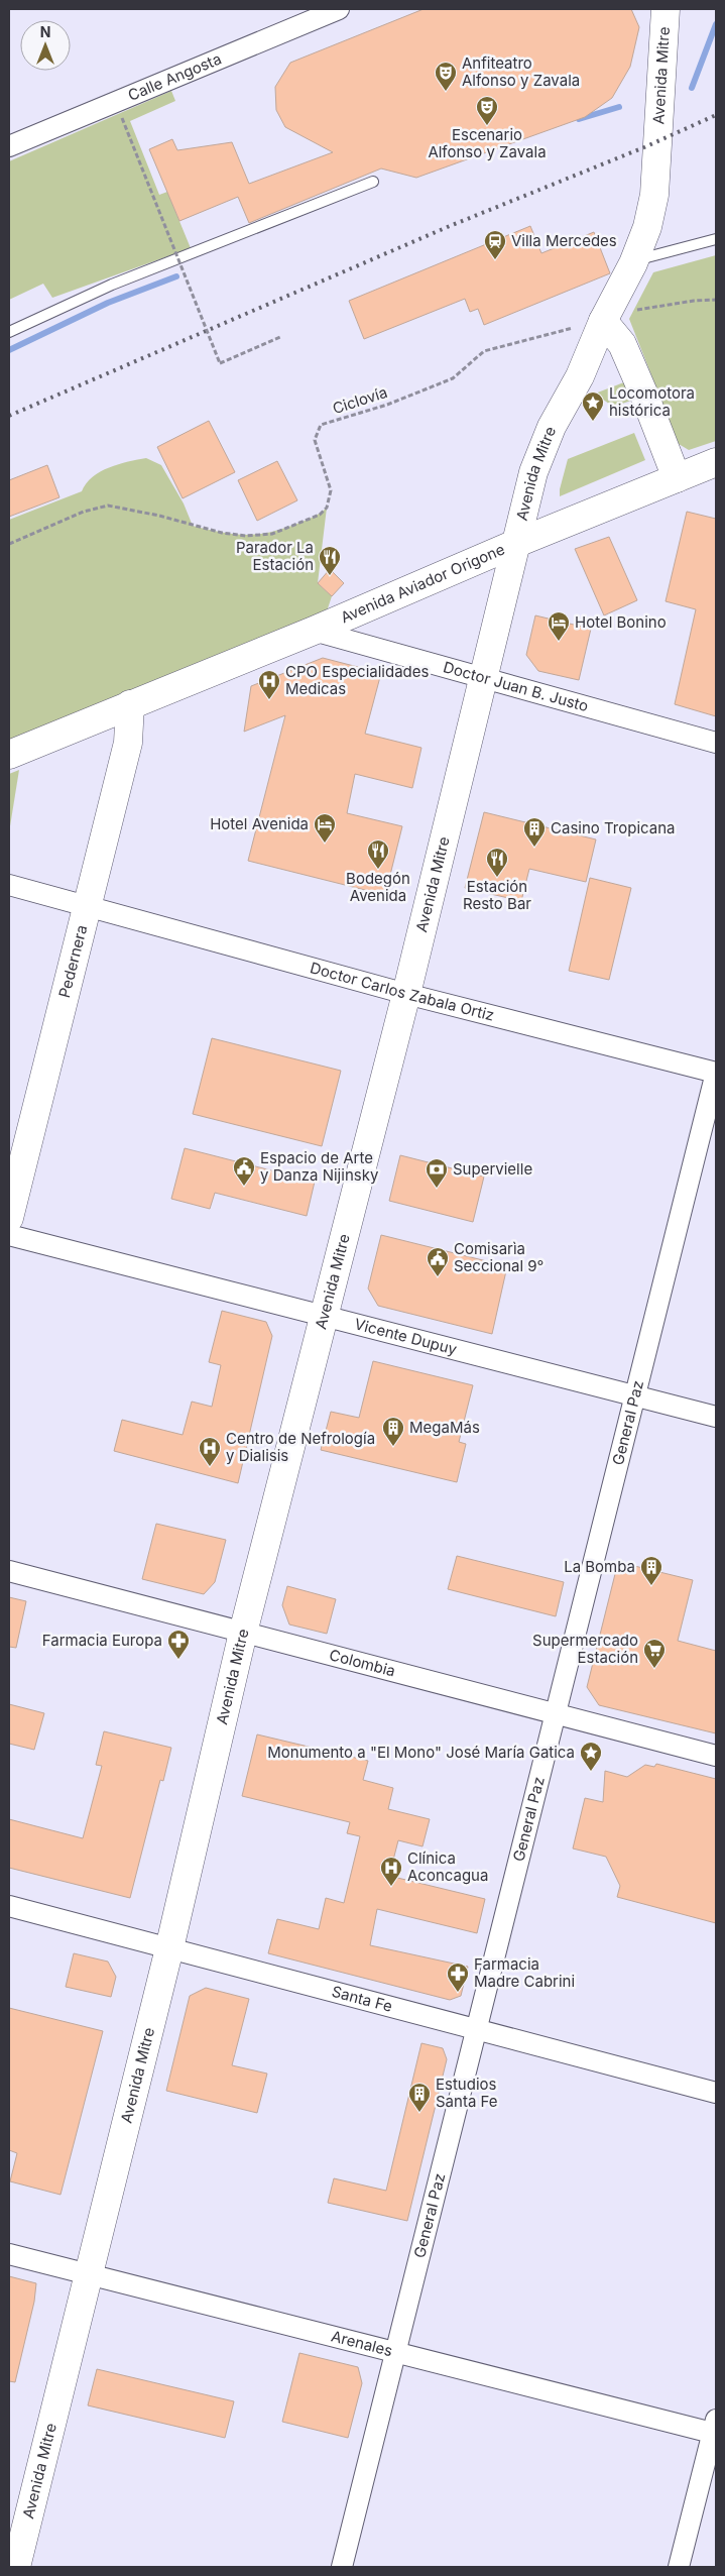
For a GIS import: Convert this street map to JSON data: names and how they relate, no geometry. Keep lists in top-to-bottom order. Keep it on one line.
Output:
{"streets":{"main road":["Avenida Mitre","Avenida Aviador Origone","Pedernera"],"street":["Calle Angosta","Doctor Juan B. Justo","Doctor Carlos Zabala Ortiz","Vicente Dupuy","General Paz","Colombia","Santa Fe","Arenales"],"path":["Ciclovía"]},"crossings":[["Avenida Mitre","Ciclovía"],["Avenida Mitre","Avenida Aviador Origone"],["Avenida Mitre","Doctor Juan B. Justo"],["Avenida Mitre","Doctor Carlos Zabala Ortiz"],["Avenida Mitre","Vicente Dupuy"],["Avenida Mitre","Colombia"],["Avenida Mitre","Santa Fe"],["Avenida Mitre","Arenales"],["Avenida Aviador Origone","Doctor Juan B. Justo"],["Avenida Aviador Origone","Pedernera"],["Pedernera","Doctor Carlos Zabala Ortiz"],["Doctor Carlos Zabala Ortiz","General Paz"],["Vicente Dupuy","General Paz"],["General Paz","Colombia"],["General Paz","Santa Fe"],["General Paz","Arenales"]],"places":{"theatre":["Anfiteatro Alfonso y Zavala","Escenario Alfonso y Zavala"],"station":["Villa Mercedes"],"place":["Locomotora histórica","Monumento a \"El Mono\" José María Gatica"],"restaurant":["Parador La Estación","Bodegón Avenida","Estación Resto Bar"],"hotel":["Hotel Bonino","Hotel Avenida"],"hospital":["CPO Especialidades Medicas","Centro de Nefrología y Dialisis","Clínica Aconcagua"],"building":["Casino Tropicana","MegaMás","La Bomba","Estudios Santa Fe"],"public building":["Espacio de Arte y Danza Nijinsky","Comisarìa Seccional 9°"],"bank":["Supervielle"],"pharmacy":["Farmacia Europa","Farmacia Madre Cabrini"],"supermarket":["Supermercado Estación"]},"north":"top"}
